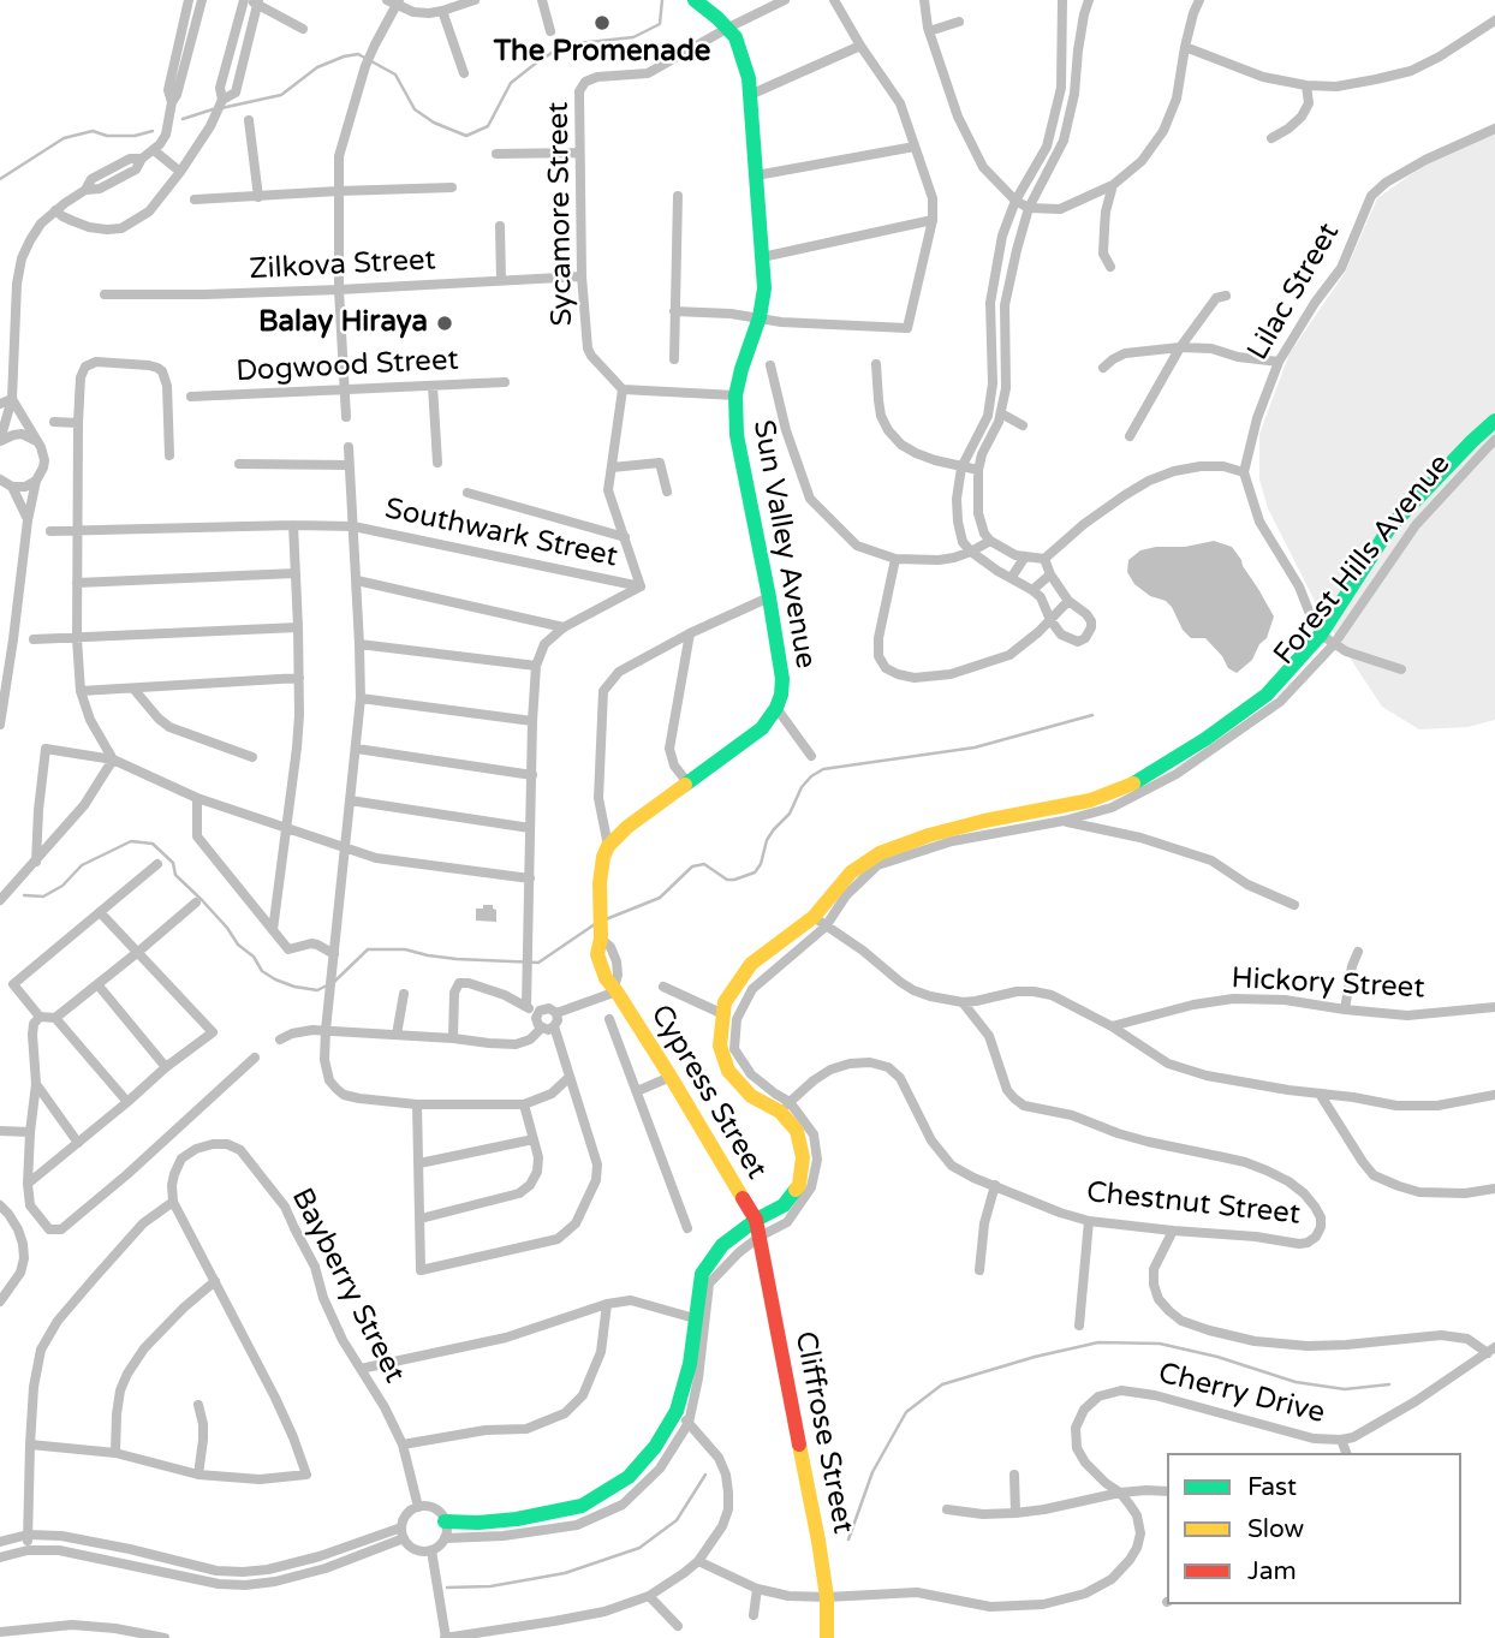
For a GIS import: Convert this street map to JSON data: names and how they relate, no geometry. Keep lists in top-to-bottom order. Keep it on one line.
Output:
{"streets":{"street":["Sycamore Street","Zilkova Street","Lilac Street","Dogwood Street","Southwark Street","Sun Valley Avenue","Forest Hills Avenue","Hickory Street","Cypress Street","Chestnut Street","Bayberry Street","Cherry Drive","Cliffrose Street"]},"crossings":[["Sycamore Street","Zilkova Street"],["Sycamore Street","Sun Valley Avenue"],["Forest Hills Avenue","Cypress Street"],["Forest Hills Avenue","Chestnut Street"],["Forest Hills Avenue","Bayberry Street"],["Forest Hills Avenue","Cliffrose Street"],["Cypress Street","Cliffrose Street"],["Cherry Drive","Cliffrose Street"]],"places":["The Promenade","Balay Hiraya"],"legend":["Fast","Slow","Jam"]}
